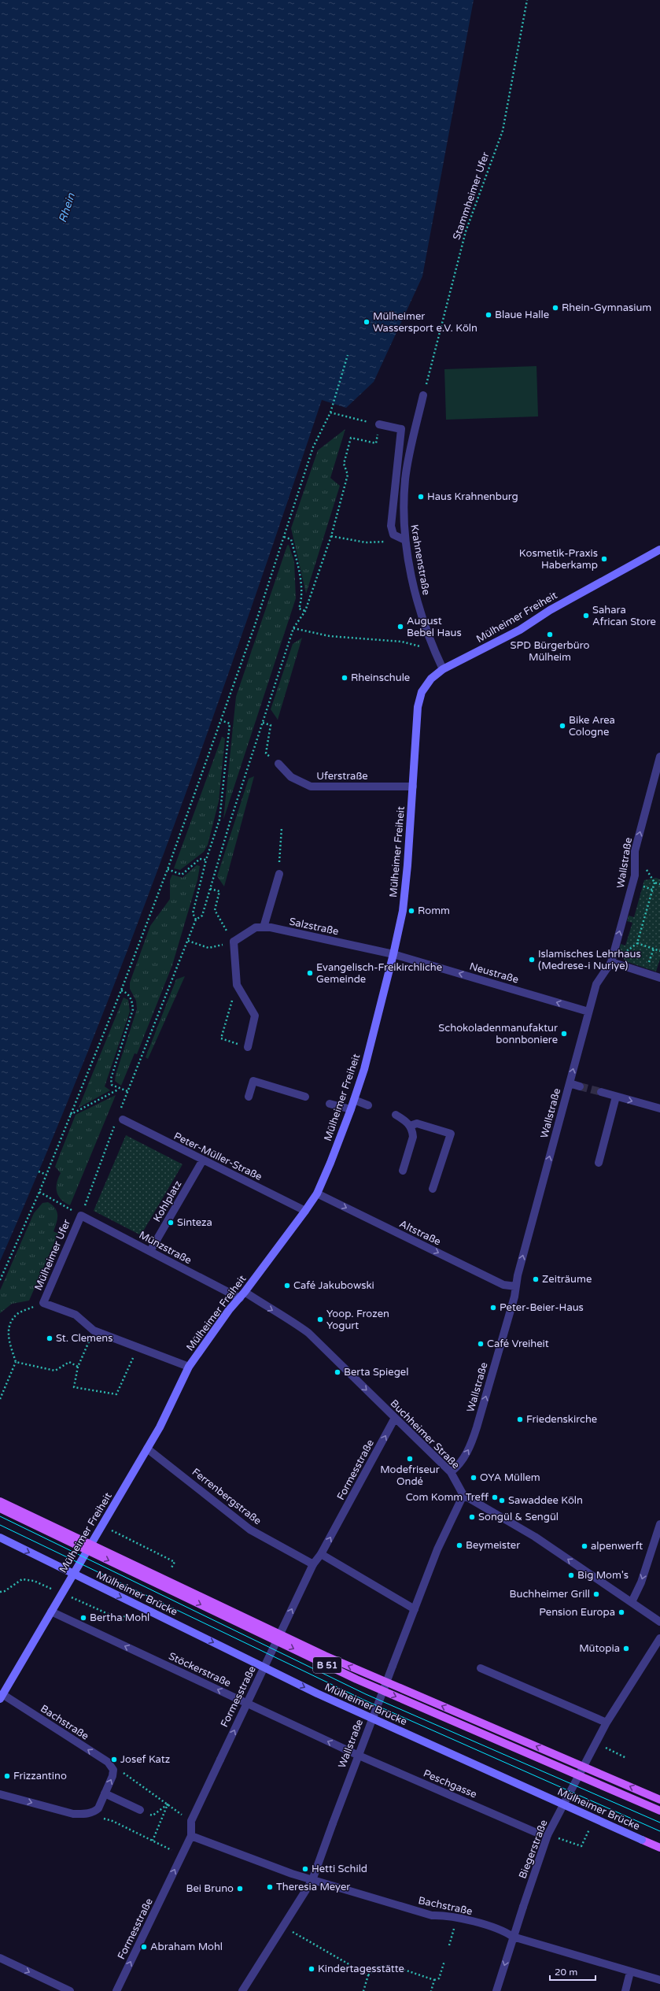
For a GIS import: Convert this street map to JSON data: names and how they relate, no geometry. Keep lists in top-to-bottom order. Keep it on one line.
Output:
{"streets":{"main road":["Mülheimer Brücke","B 51"],"street":["Krahnenstraße","Mülheimer Freiheit","Uferstraße","Wallstraße","Salzstraße","Neustraße","Peter-Müller-Straße","Kohlplatz","Altstraße","Münzstraße","Mülheimer Ufer","Buchheimer Straße","Formesstraße","Ferrenbergstraße","Stöckerstraße","Bachstraße","Peschgasse","Biegerstraße"],"path":["Stammheimer Ufer"]},"crossings":[["Stammheimer Ufer","Krahnenstraße"],["Krahnenstraße","Mülheimer Freiheit"],["Mülheimer Freiheit","Uferstraße"],["Mülheimer Freiheit","Salzstraße"],["Mülheimer Freiheit","Neustraße"],["Mülheimer Freiheit","Peter-Müller-Straße"],["Mülheimer Freiheit","Altstraße"],["Mülheimer Freiheit","Münzstraße"],["Mülheimer Freiheit","Buchheimer Straße"],["Mülheimer Freiheit","Ferrenbergstraße"],["Mülheimer Freiheit","Stöckerstraße"],["Mülheimer Freiheit","Bachstraße"],["Wallstraße","Neustraße"],["Wallstraße","Altstraße"],["Wallstraße","Buchheimer Straße"],["Wallstraße","Stöckerstraße"],["Wallstraße","Bachstraße"],["Wallstraße","Peschgasse"],["Salzstraße","Neustraße"],["Peter-Müller-Straße","Kohlplatz"],["Kohlplatz","Münzstraße"],["Münzstraße","Mülheimer Ufer"],["Münzstraße","Buchheimer Straße"],["Buchheimer Straße","Formesstraße"],["Formesstraße","Ferrenbergstraße"],["Formesstraße","Stöckerstraße"],["Formesstraße","Bachstraße"],["Stöckerstraße","Peschgasse"],["Bachstraße","Biegerstraße"]],"one_way":["Wallstraße","Neustraße","Altstraße","Buchheimer Straße","Formesstraße","Stöckerstraße"],"water":["Rhein"],"places":["Rhein-Gymnasium","Blaue Halle","Mülheimer Wassersport e.V. Köln","Haus Krahnenburg","Kosmetik-Praxis Haberkamp","Sahara African Store","August Bebel Haus","SPD Bürgerbüro Mülheim","Rheinschule","Bike Area Cologne","Romm","Islamisches Lehrhaus (Medrese-i Nuriye)","Evangelisch-Freikirchliche Gemeinde","Schokoladenmanufaktur bonnboniere","Sinteza","Zeiträume","Café Jakubowski","Peter-Beier-Haus","Yoop. Frozen Yogurt","St. Clemens","Café Vreiheit","Berta Spiegel","Friedenskirche","Modefriseur Ondé","OYA Müllem","Com Komm Treff","Sawaddee Köln","Songül & Sengül","Beymeister","alpenwerft","Big Mom's","Buchheimer Grill","Pension Europa","Bertha Mohl","Mütopia","Josef Katz","Frizzantino","Hetti Schild","Theresia Meyer","Bei Bruno","Abraham Mohl","Kindertagesstätte"],"scale_bar":"20 m"}
